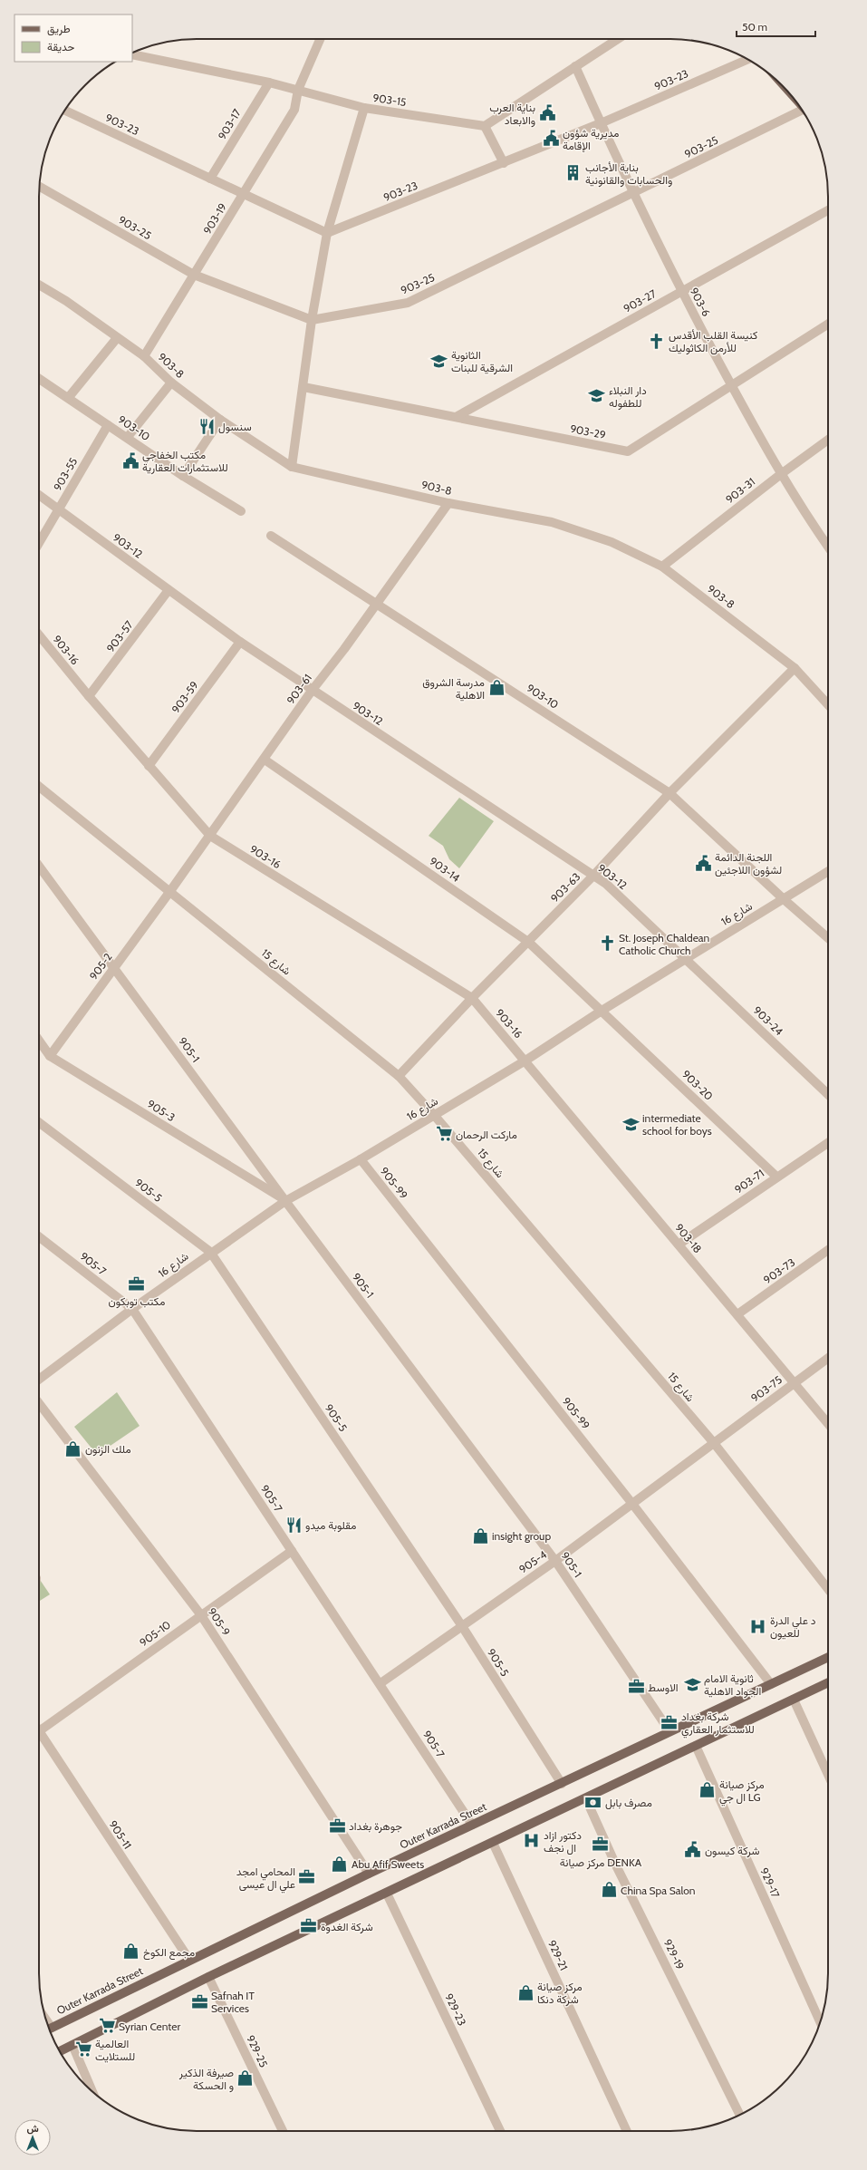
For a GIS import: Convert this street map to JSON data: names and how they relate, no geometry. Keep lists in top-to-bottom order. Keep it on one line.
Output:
{"streets":{"main road":["Outer Karrada Street"],"street":["903-23","903-15","903-17","903-25","903-19","903-27","903-6","903-8","903-10","903-29","903-55","903-31","903-12","903-57","903-16","903-61","903-59","903-14","903-63","شارع 16","شارع 15","905-2","903-24","905-1","903-20","905-3","903-71","905-99","905-5","903-18","905-7","903-73","903-75","905-4","905-9","905-10","905-11","929-17","929-19","929-21","929-23","929-25"]},"crossings":[["903-23","903-17"],["903-23","903-19"],["903-23","903-6"],["903-15","903-17"],["903-15","903-19"],["903-25","903-19"],["903-25","903-6"],["903-19","903-8"],["903-27","903-6"],["903-27","903-29"],["903-6","903-29"],["903-6","903-31"],["903-8","903-31"],["903-8","903-61"],["903-8","903-63"],["903-10","903-55"],["903-10","903-61"],["903-10","903-63"],["903-10","شارع 16"],["903-55","903-12"],["903-12","903-57"],["903-12","903-61"],["903-12","903-59"],["903-12","903-63"],["903-12","شارع 16"],["903-12","903-24"],["903-57","903-16"],["903-16","903-61"],["903-16","903-59"],["903-16","903-63"],["903-16","شارع 16"],["903-16","903-18"],["903-61","903-14"],["903-61","شارع 15"],["903-61","905-2"],["903-14","903-63"],["903-14","شارع 16"],["903-14","903-20"],["903-63","شارع 15"],["شارع 16","شارع 15"],["شارع 16","903-24"],["شارع 16","905-1"],["شارع 16","903-20"],["شارع 16","905-3"],["شارع 16","905-99"],["شارع 16","905-5"],["شارع 16","903-18"],["شارع 16","905-7"],["شارع 15","905-2"],["شارع 15","903-75"],["شارع 15","905-4"],["905-2","905-1"],["905-2","905-3"],["905-1","905-3"],["905-1","905-4"],["905-1","Outer Karrada Street"],["903-20","903-71"],["903-71","903-18"],["905-99","905-4"],["905-99","Outer Karrada Street"],["905-5","905-4"],["905-5","Outer Karrada Street"],["903-18","903-73"],["903-18","903-75"],["905-7","905-4"],["905-7","905-10"],["905-7","Outer Karrada Street"],["903-75","905-4"],["905-9","905-10"],["905-9","Outer Karrada Street"],["Outer Karrada Street","905-11"]],"places":{"public building":["بناية العرب والابعاد","مديرية شؤون الإقامة","مكتب الخفاجي للاستثمارات العقارية","اللجنة الدائمة لشؤون اللاجئين","شركة كيسون"],"building":["بناية الأجانب والحسابات والقانونية"],"church":["كنيسة القلب الأقدس للأرمن الكاثوليك","St. Joseph Chaldean Catholic Church"],"school or university":["الثانوية الشرقية للبنات","دار النبلاء للطفوله","intermediate school for boys","ثانوية الامام الجواد الاهلية"],"restaurant":["سنسول","مقلوبة ميدو"],"shop":["مدرسة الشروق الاهلية","ملك الزنون","insight group","مركز صيانة ال جي LG","Abu Afif Sweets","China Spa Salon","مجمع الكوخ","مركز صيانة شركة دنكا","صيرفة الذكير و الحسكة"],"supermarket":["ماركت الرحمان","Syrian Center","العالمية للستلايت"],"office":["مكتب توبكون","الاوسط","شركة بغداد للاستثمار العقاري","جوهرة بغداد","مركز صيانة DENKA","المحامي امجد علي ال عيسى","شركة الغدوة","Safnah IT Services"],"hospital":["د علي الدرة للعيون","دكتور ازاد ال نجف"],"bank":["مصرف بابل"]},"legend":["طريق","حديقة"],"scale_bar":"50 m","north":"top"}
